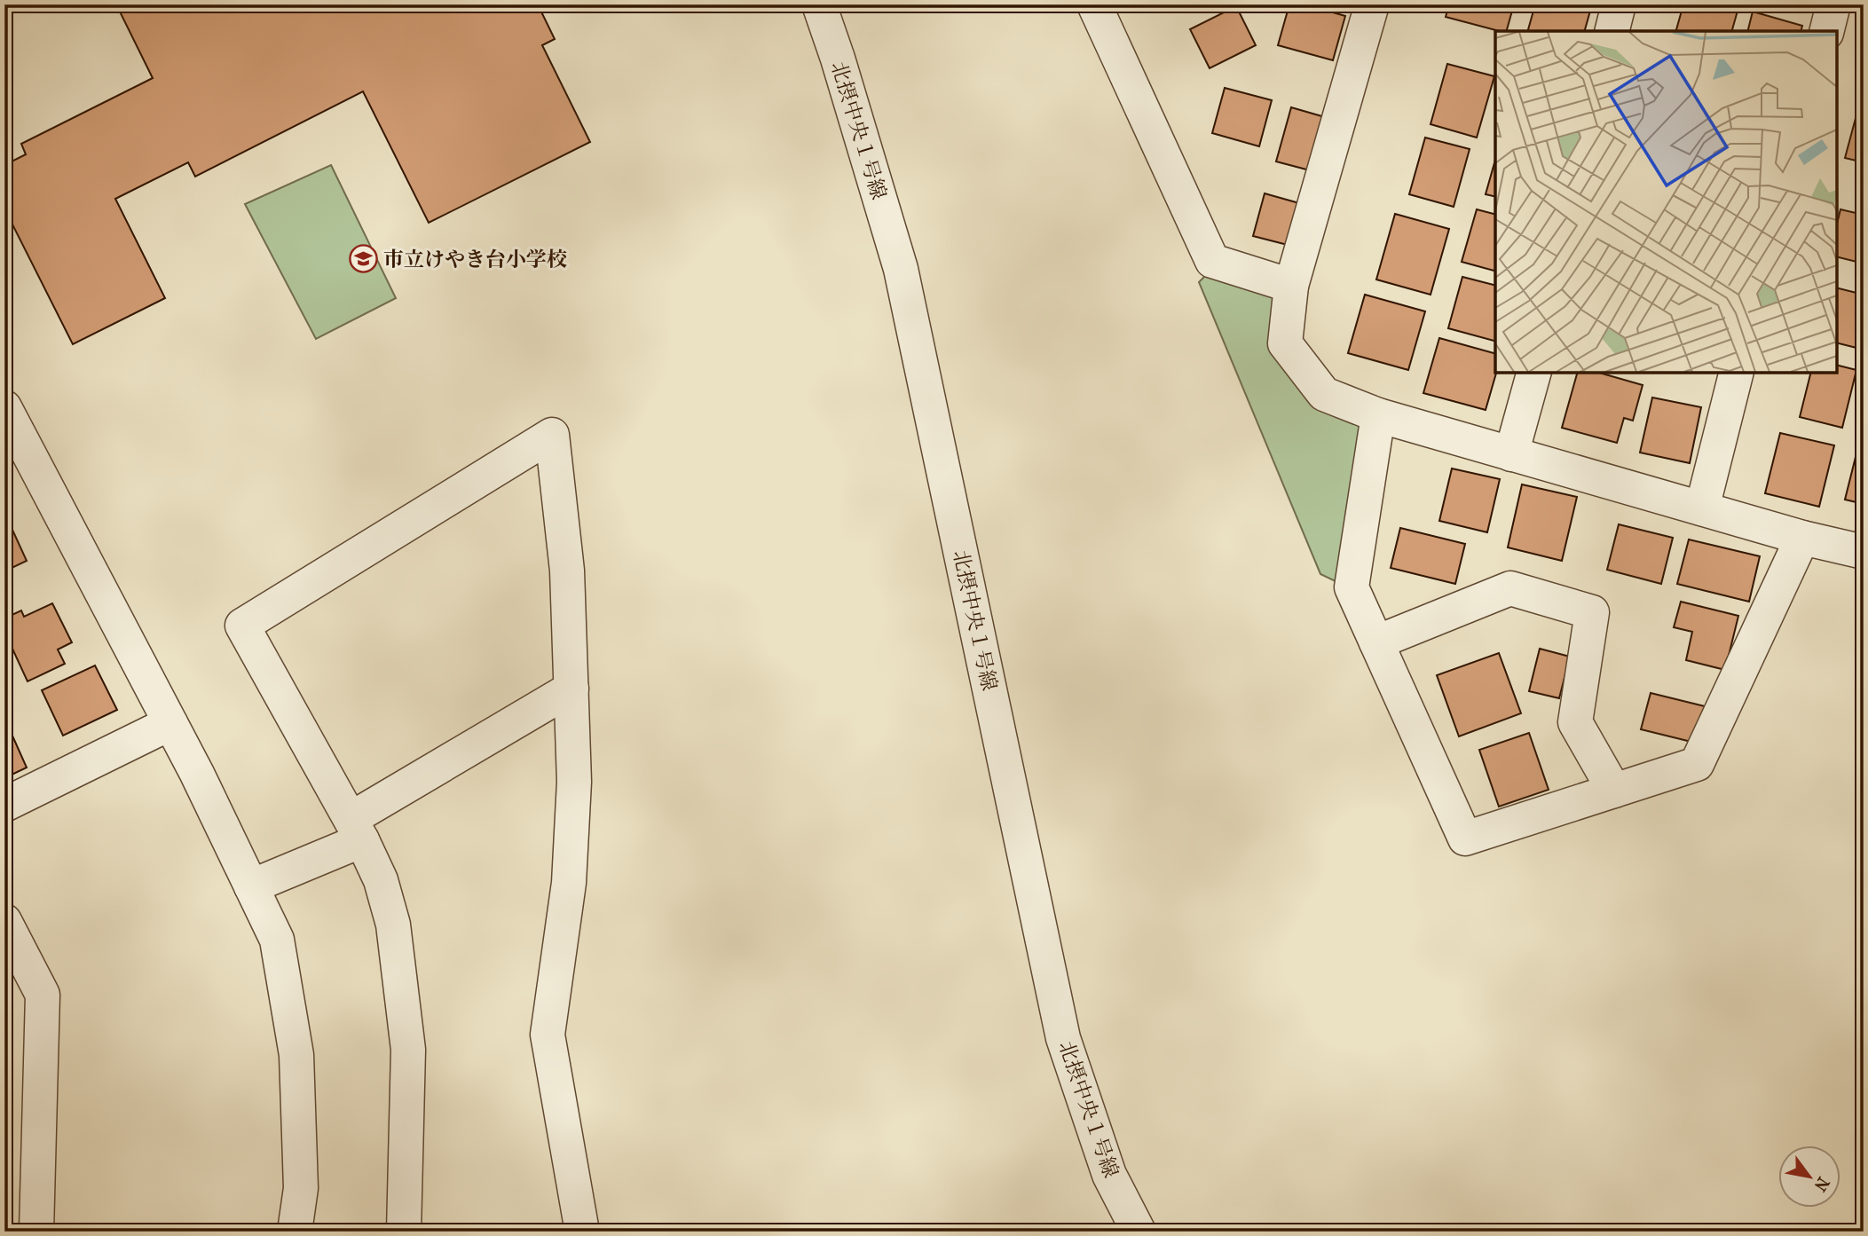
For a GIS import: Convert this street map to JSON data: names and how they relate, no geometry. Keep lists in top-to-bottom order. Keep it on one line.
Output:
{"streets":{"street":["北摂中央１号線"]},"places":{"school or university":["市立けやき台小学校"]},"north":"bottom right"}
